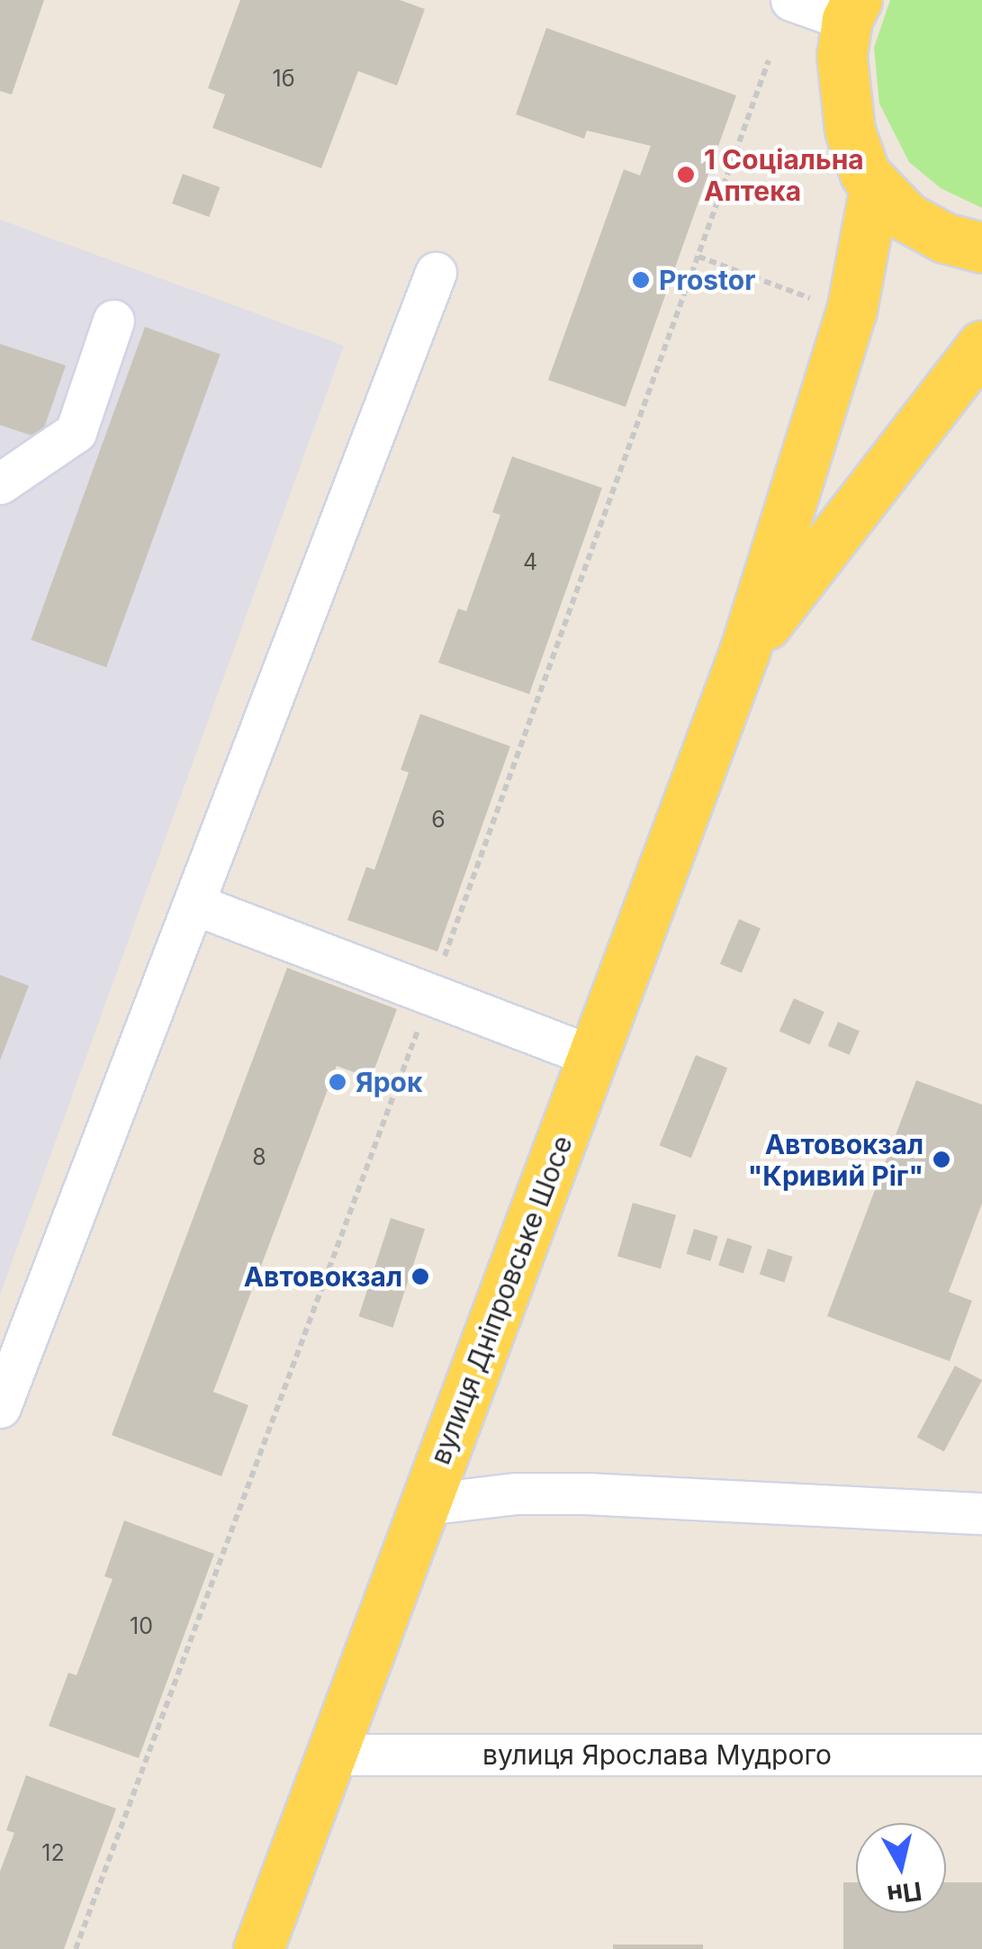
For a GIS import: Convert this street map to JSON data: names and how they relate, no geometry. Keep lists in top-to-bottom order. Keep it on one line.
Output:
{"streets":{"main road":["вулиця Дніпровське Шосе"],"street":["вулиця Ярослава Мудрого"]},"crossings":[["вулиця Дніпровське Шосе","вулиця Ярослава Мудрого"]],"places":["1 Соціальна Аптека","Prostor","Ярок","Автовокзал \"Кривий Ріг\"","Автовокзал"],"house_numbers":["1б","4","6","8","10","12"],"north":"bottom"}
